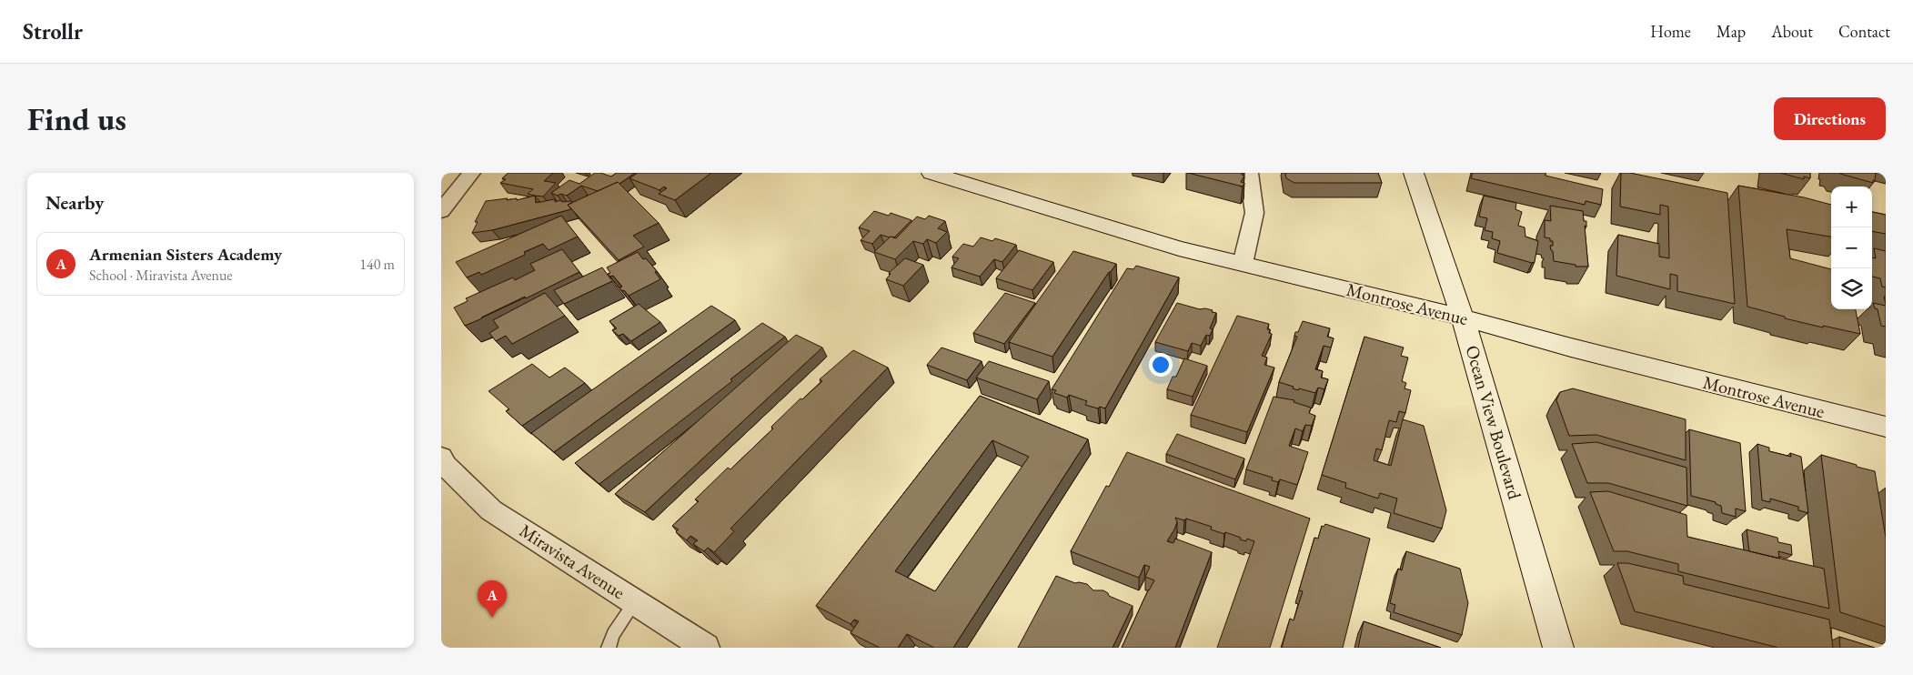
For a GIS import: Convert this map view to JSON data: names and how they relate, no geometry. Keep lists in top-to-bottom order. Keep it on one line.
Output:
{"streets":{"street":["Montrose Avenue","Ocean View Boulevard","Miravista Avenue"]},"crossings":[["Montrose Avenue","Ocean View Boulevard"]],"page":{"header":"Strollr","nav":["Home","Map","About","Contact"],"buttons":"Directions","title":"Find us","heading":"Nearby","map_buttons":["+","−"],"list":[{"mark":"A","name":"Armenian Sisters Academy","note":"School · Miravista Avenue","value":"140 m"}],"pins":"A"}}
